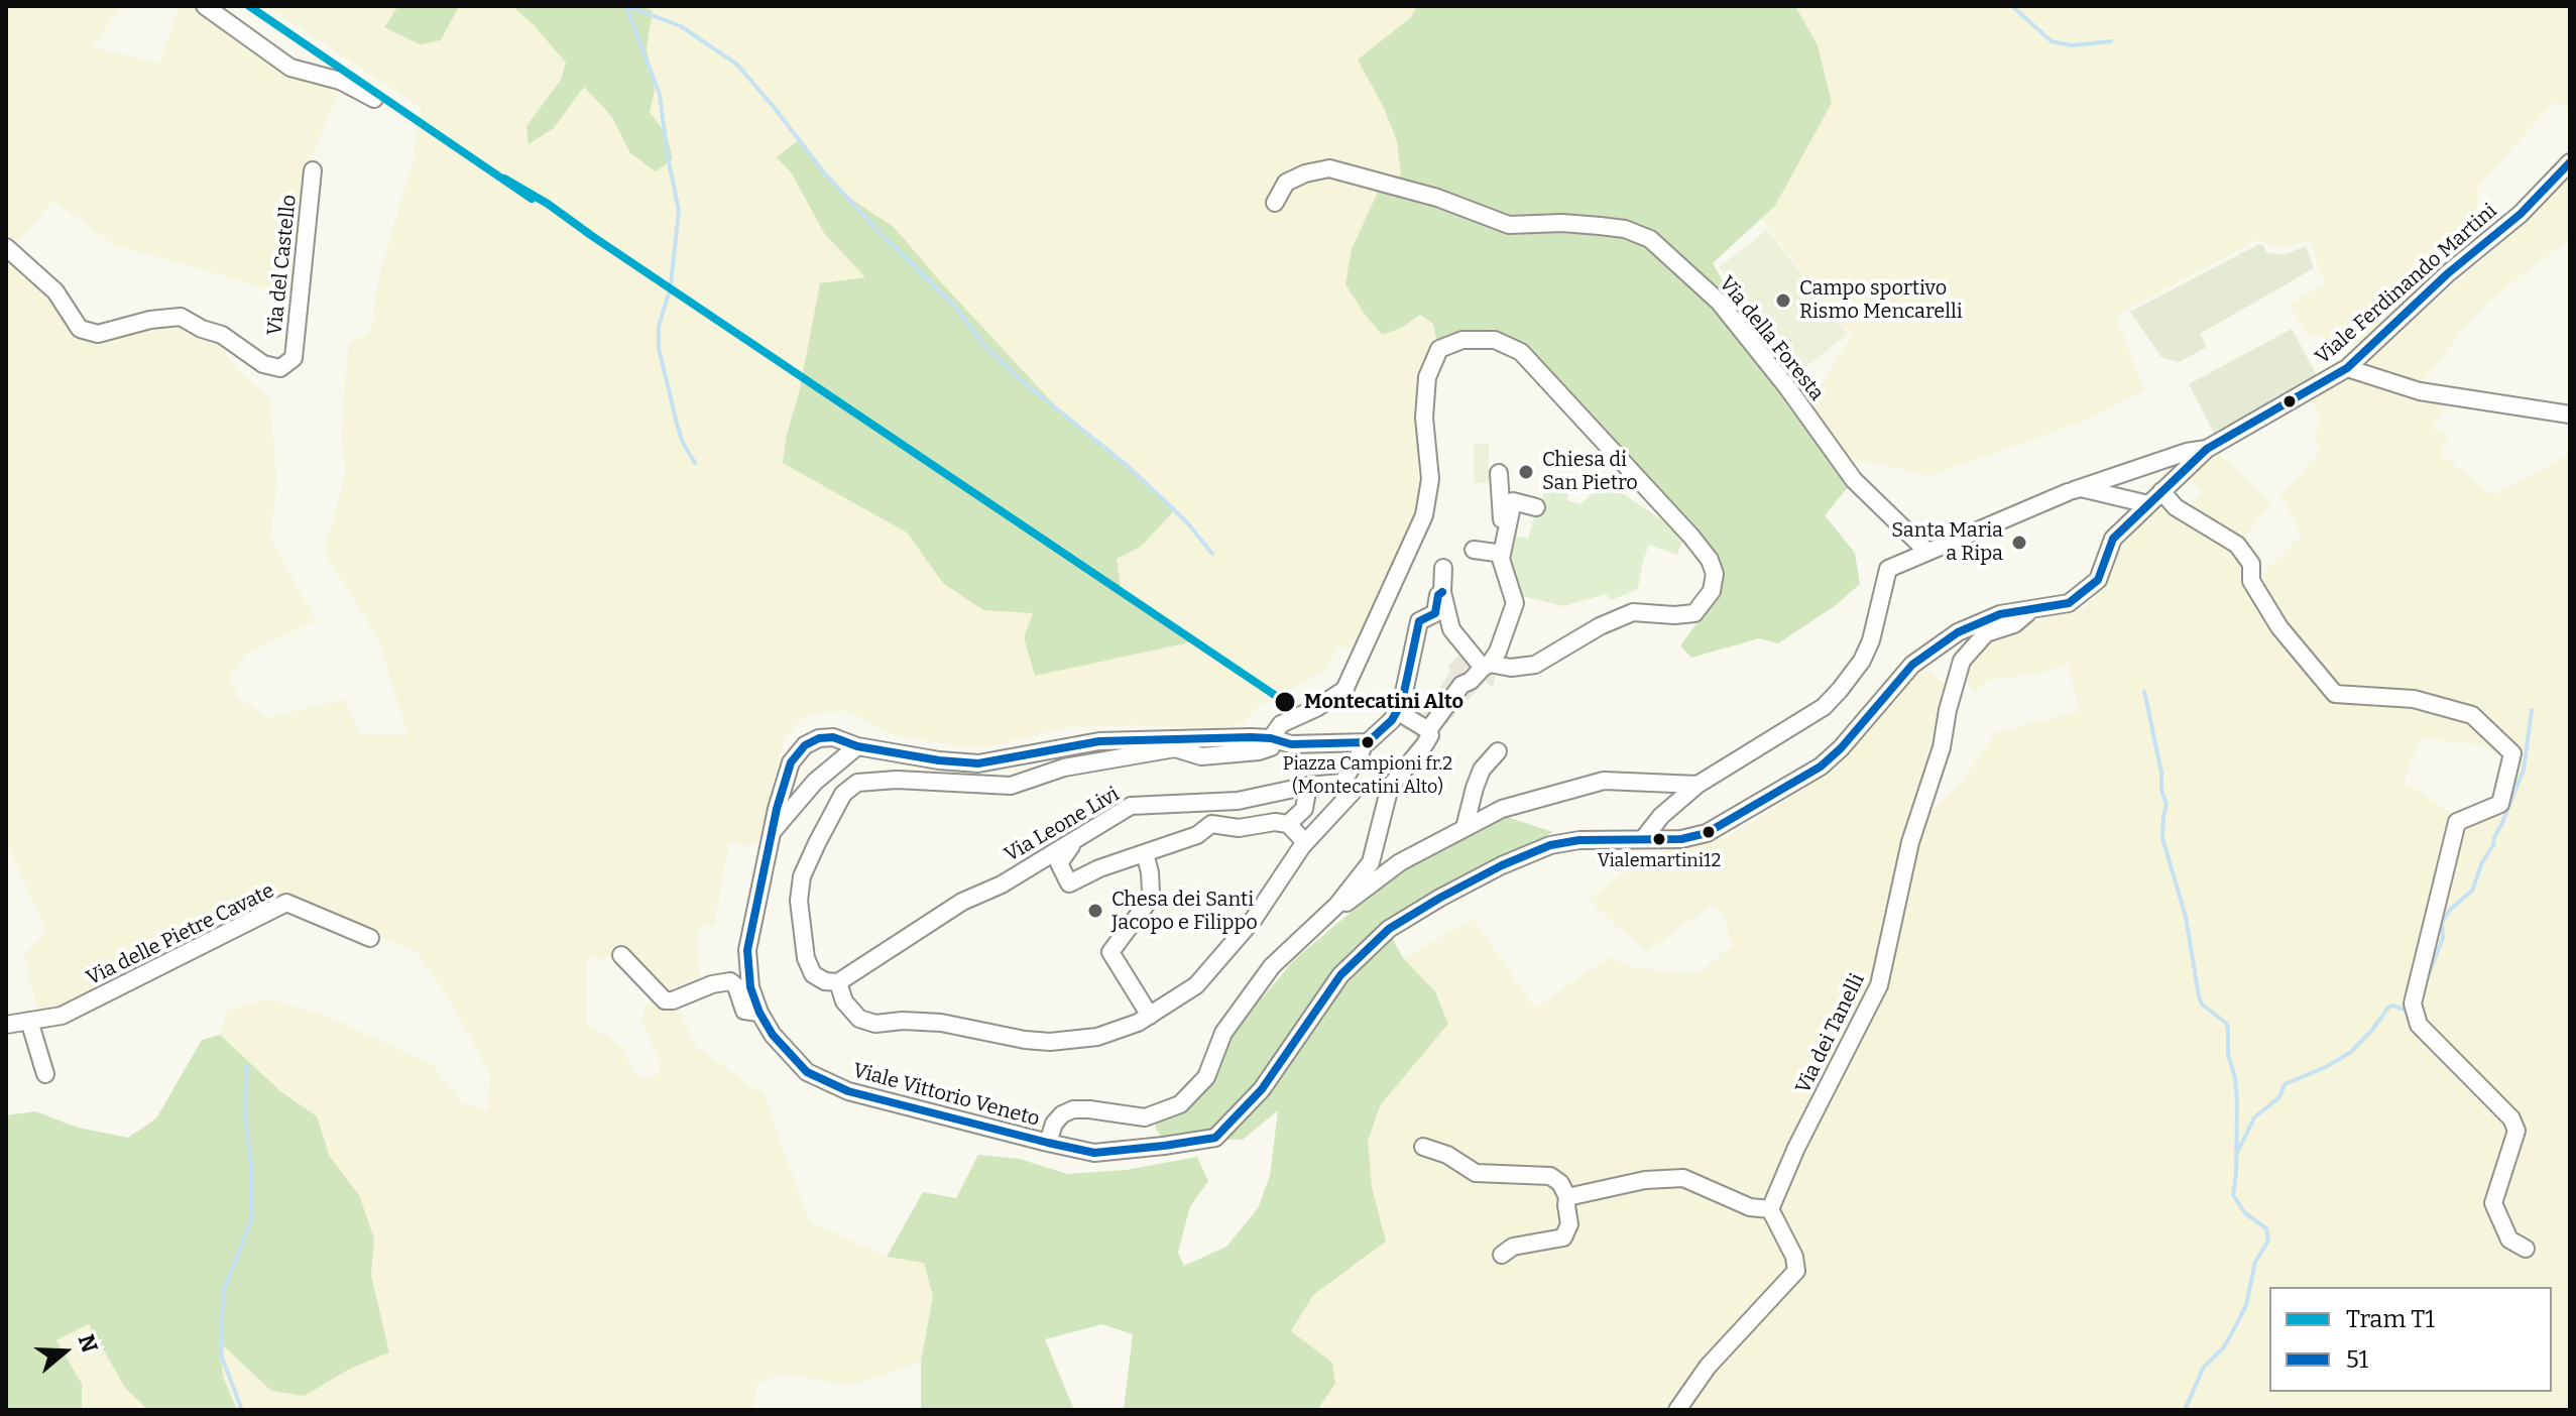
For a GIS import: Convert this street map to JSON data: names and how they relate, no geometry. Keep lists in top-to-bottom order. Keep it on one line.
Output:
{"streets":{"street":["Via del Castello","Viale Ferdinando Martini","Via della Foresta","Via Leone Livi","Via delle Pietre Cavate","Via dei Tanelli","Viale Vittorio Veneto"]},"crossings":[["Viale Ferdinando Martini","Via dei Tanelli"],["Viale Ferdinando Martini","Viale Vittorio Veneto"]],"places":["Campo sportivo Rismo Mencarelli","Chiesa di San Pietro","Santa Maria a Ripa","Montecatini Alto","Piazza Campioni fr.2 (Montecatini Alto)","Vialemartini12","Chesa dei Santi Jacopo e Filippo"],"lines":["tram line T1","transit line 51"],"legend":["Tram T1","51"],"north":"right"}
